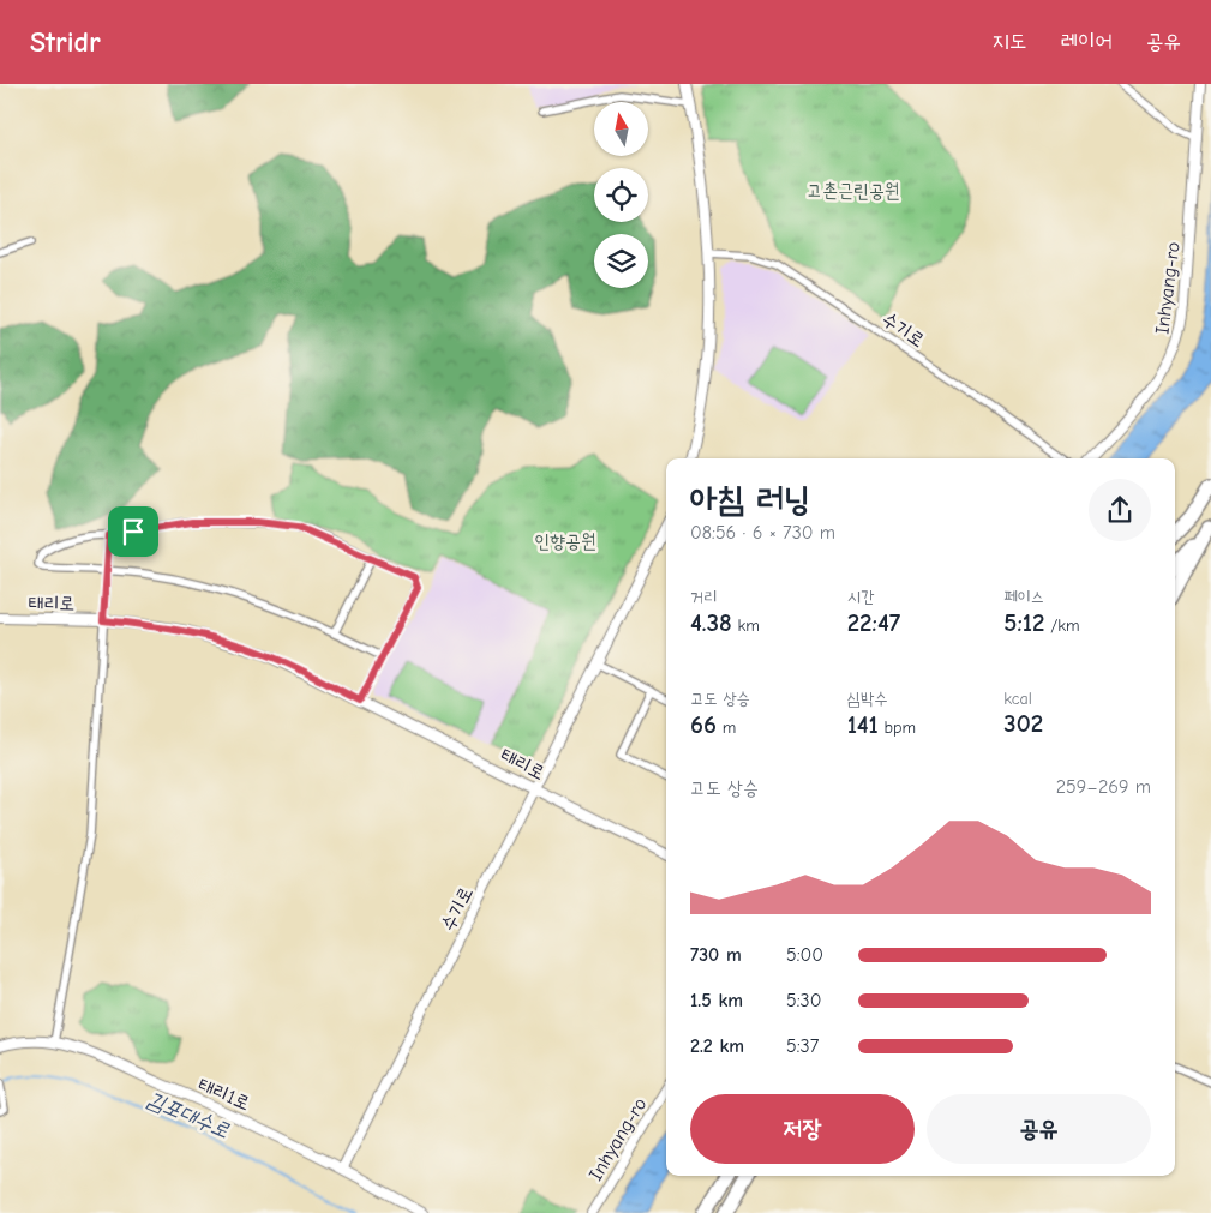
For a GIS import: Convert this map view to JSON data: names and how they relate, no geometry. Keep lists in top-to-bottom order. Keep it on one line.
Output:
{"streets":{"street":["Inhyang-ro","수기로","태리로","태리1로"]},"crossings":[["수기로","태리로"],["수기로","태리1로"]],"water":["김포대수로"],"parks":["고촌근린공원","인향공원"],"north":"top","page":{"header":"Stridr","nav":["지도","레이어","공유"],"heading":["아침 러닝","08:56 · 6 × 730 m"],"stats":[["거리","4.38 km"],["시간","22:47"],["페이스","5:12 /km"],["고도 상승","66 m"],["심박수","141 bpm"],["kcal","302"]],"chart":["고도 상승","259–269 m"],"list":[{"name":"730 m","note":"5:00"},{"name":"1.5 km","note":"5:30"},{"name":"2.2 km","note":"5:37"}],"buttons":["저장","공유"]}}
